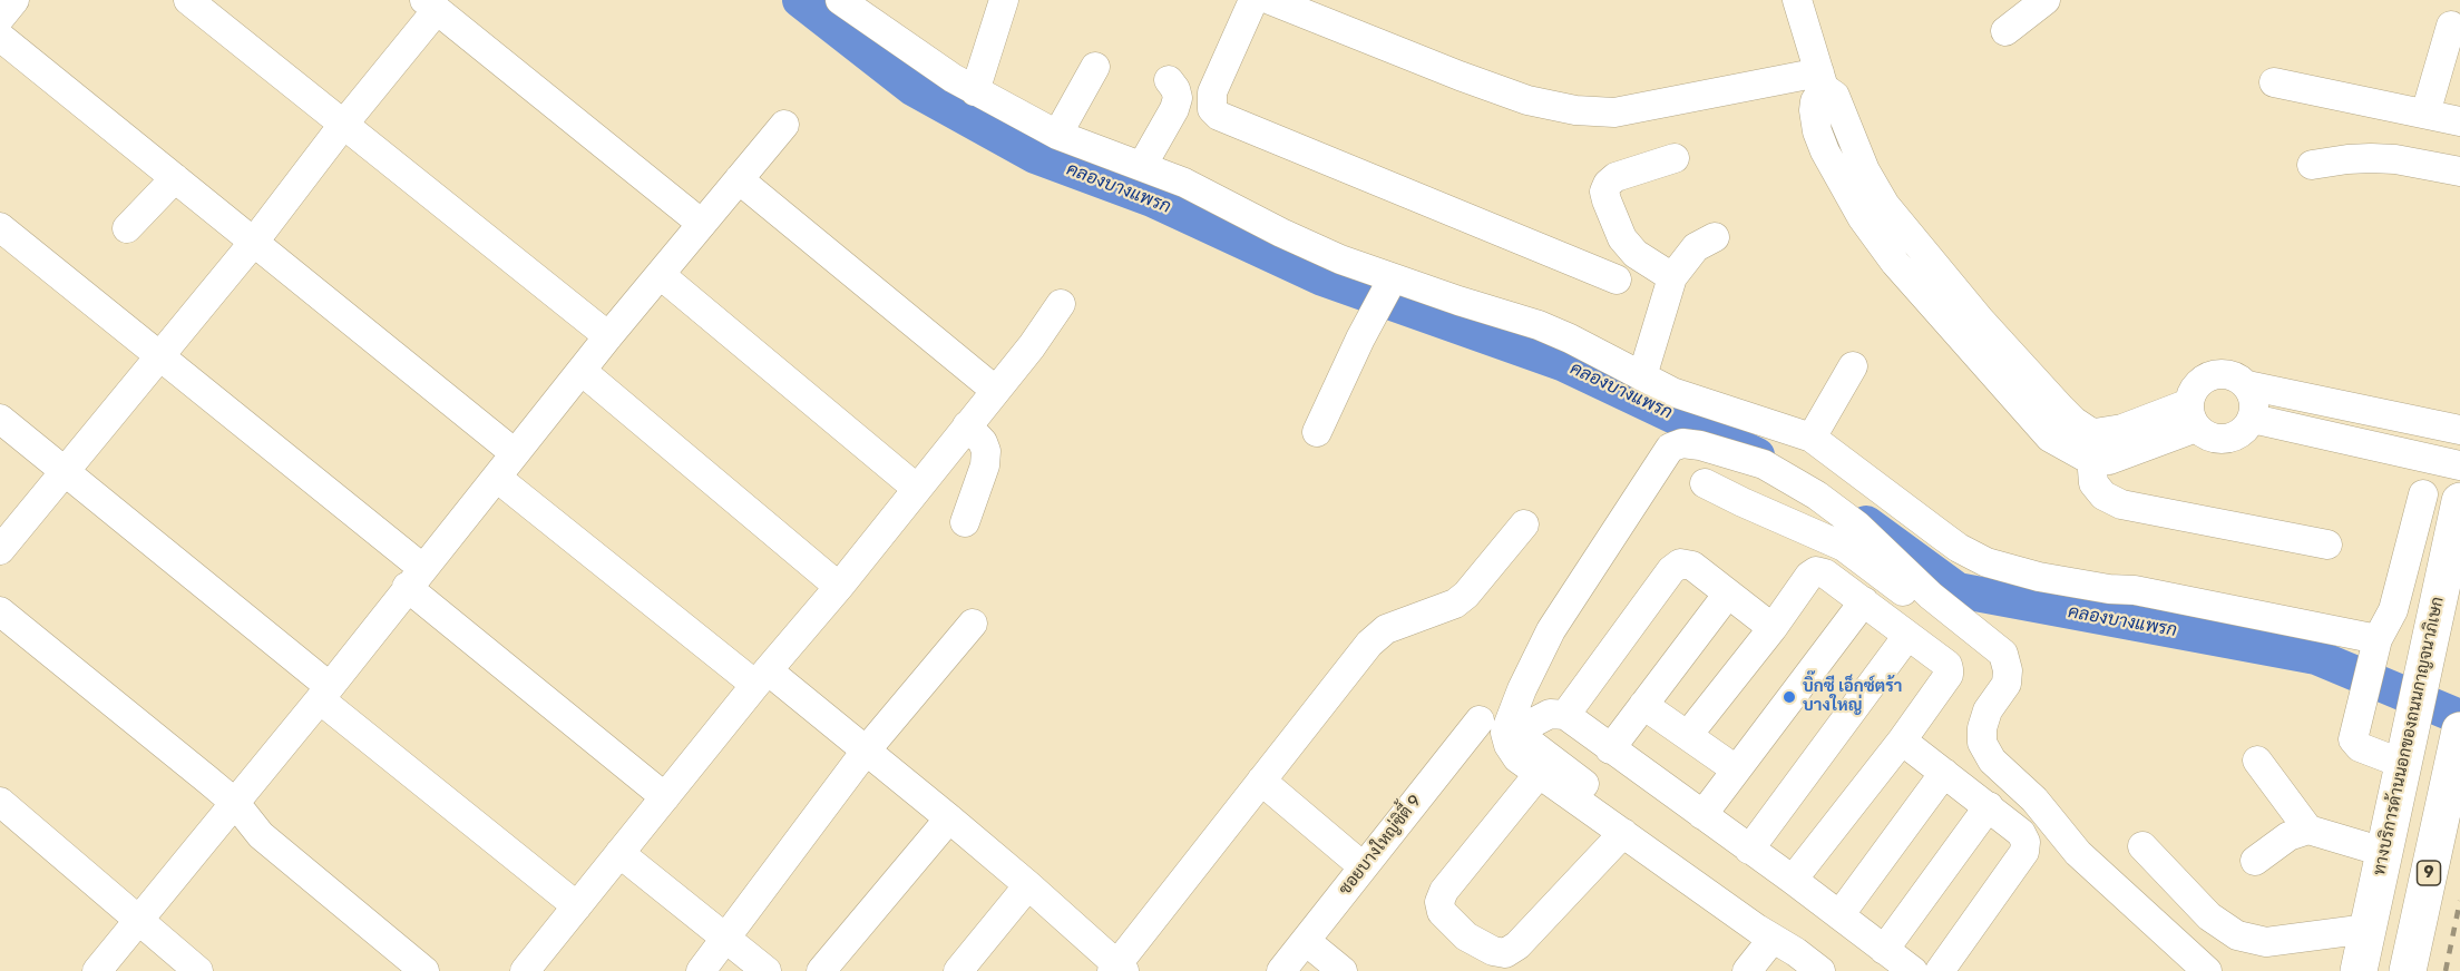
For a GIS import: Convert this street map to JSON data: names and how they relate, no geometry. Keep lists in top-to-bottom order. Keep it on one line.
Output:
{"streets":{"main road":["ทางบริการด้านนอกของถนนกาญจนาภิเษก","9"],"street":["ซอยบางใหญ่ซิตี้ 9"]},"water":["คลองบางแพรก"],"places":["บิ๊กซี เอ็กซ์ตร้า บางใหญ่"]}
